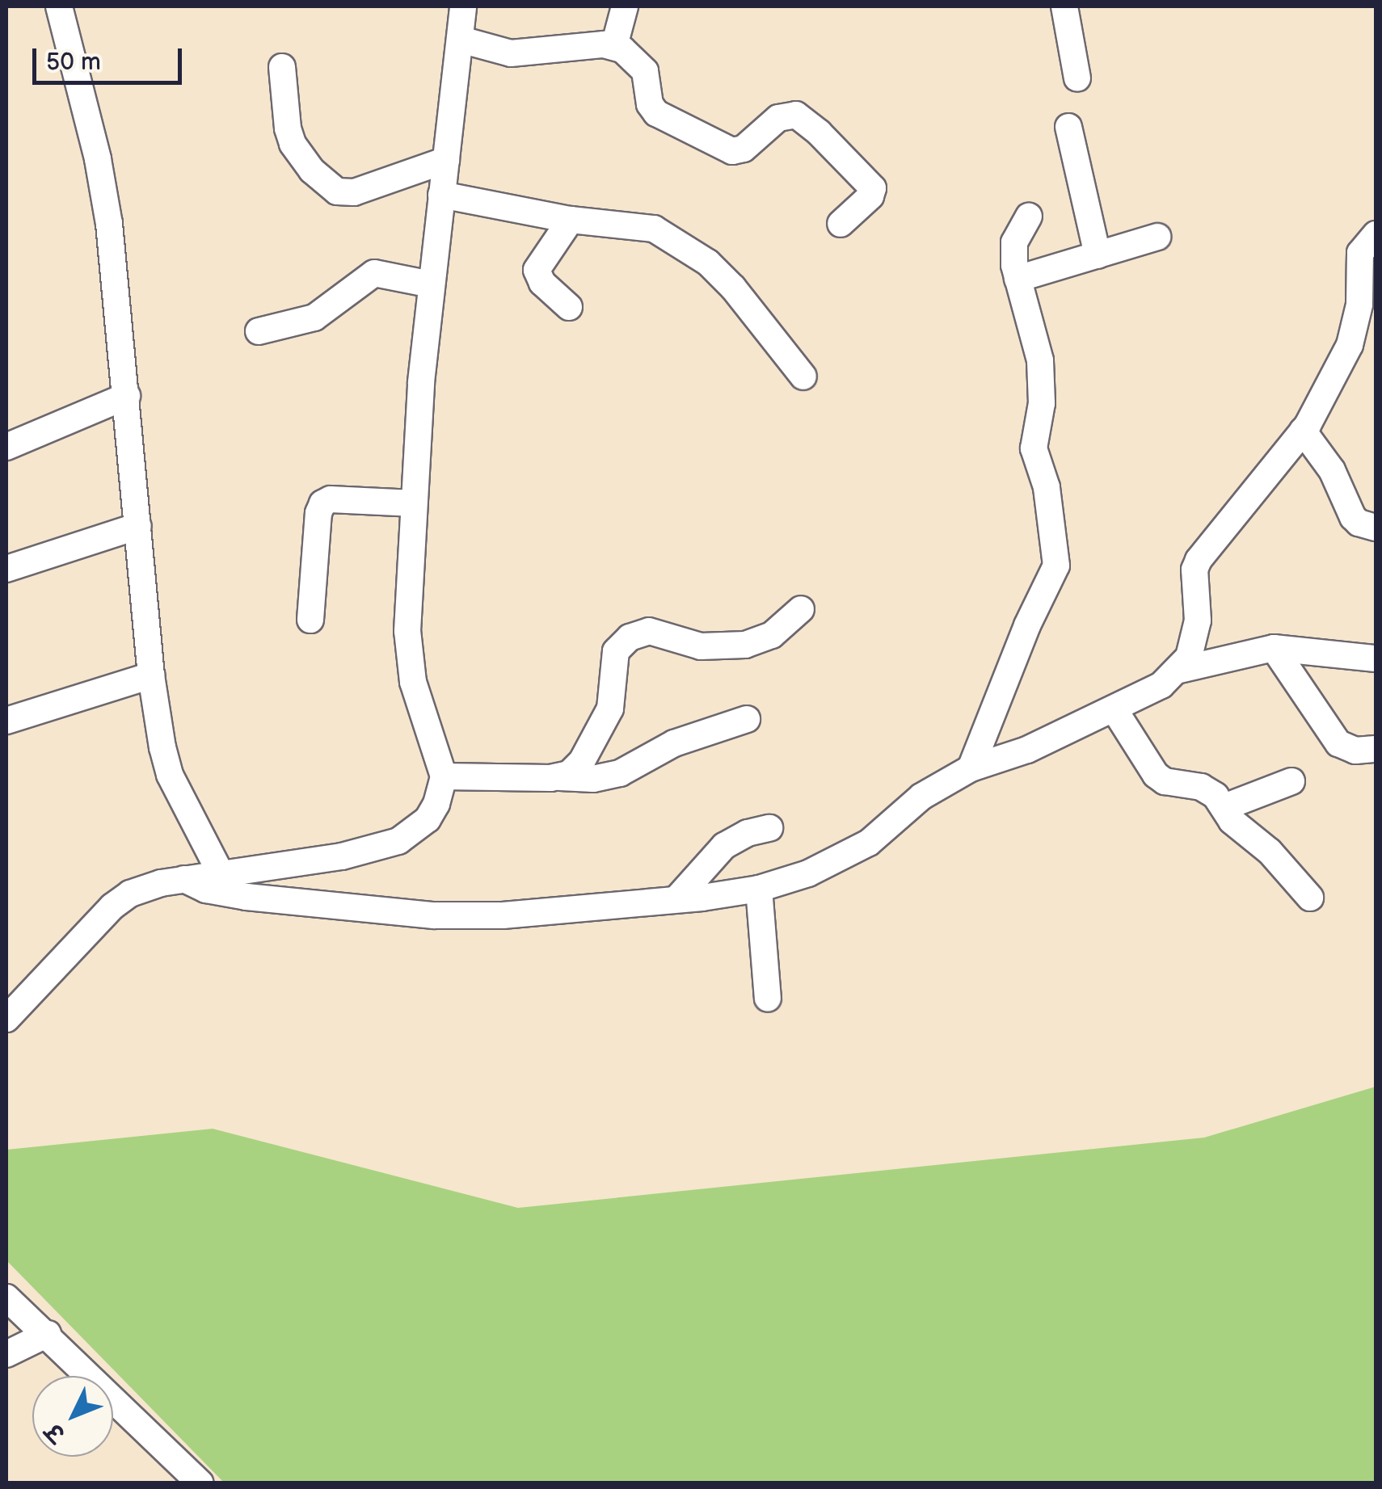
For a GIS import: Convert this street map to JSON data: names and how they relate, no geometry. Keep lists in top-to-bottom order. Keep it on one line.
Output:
{"scale_bar":"50 m","north":"bottom left"}
